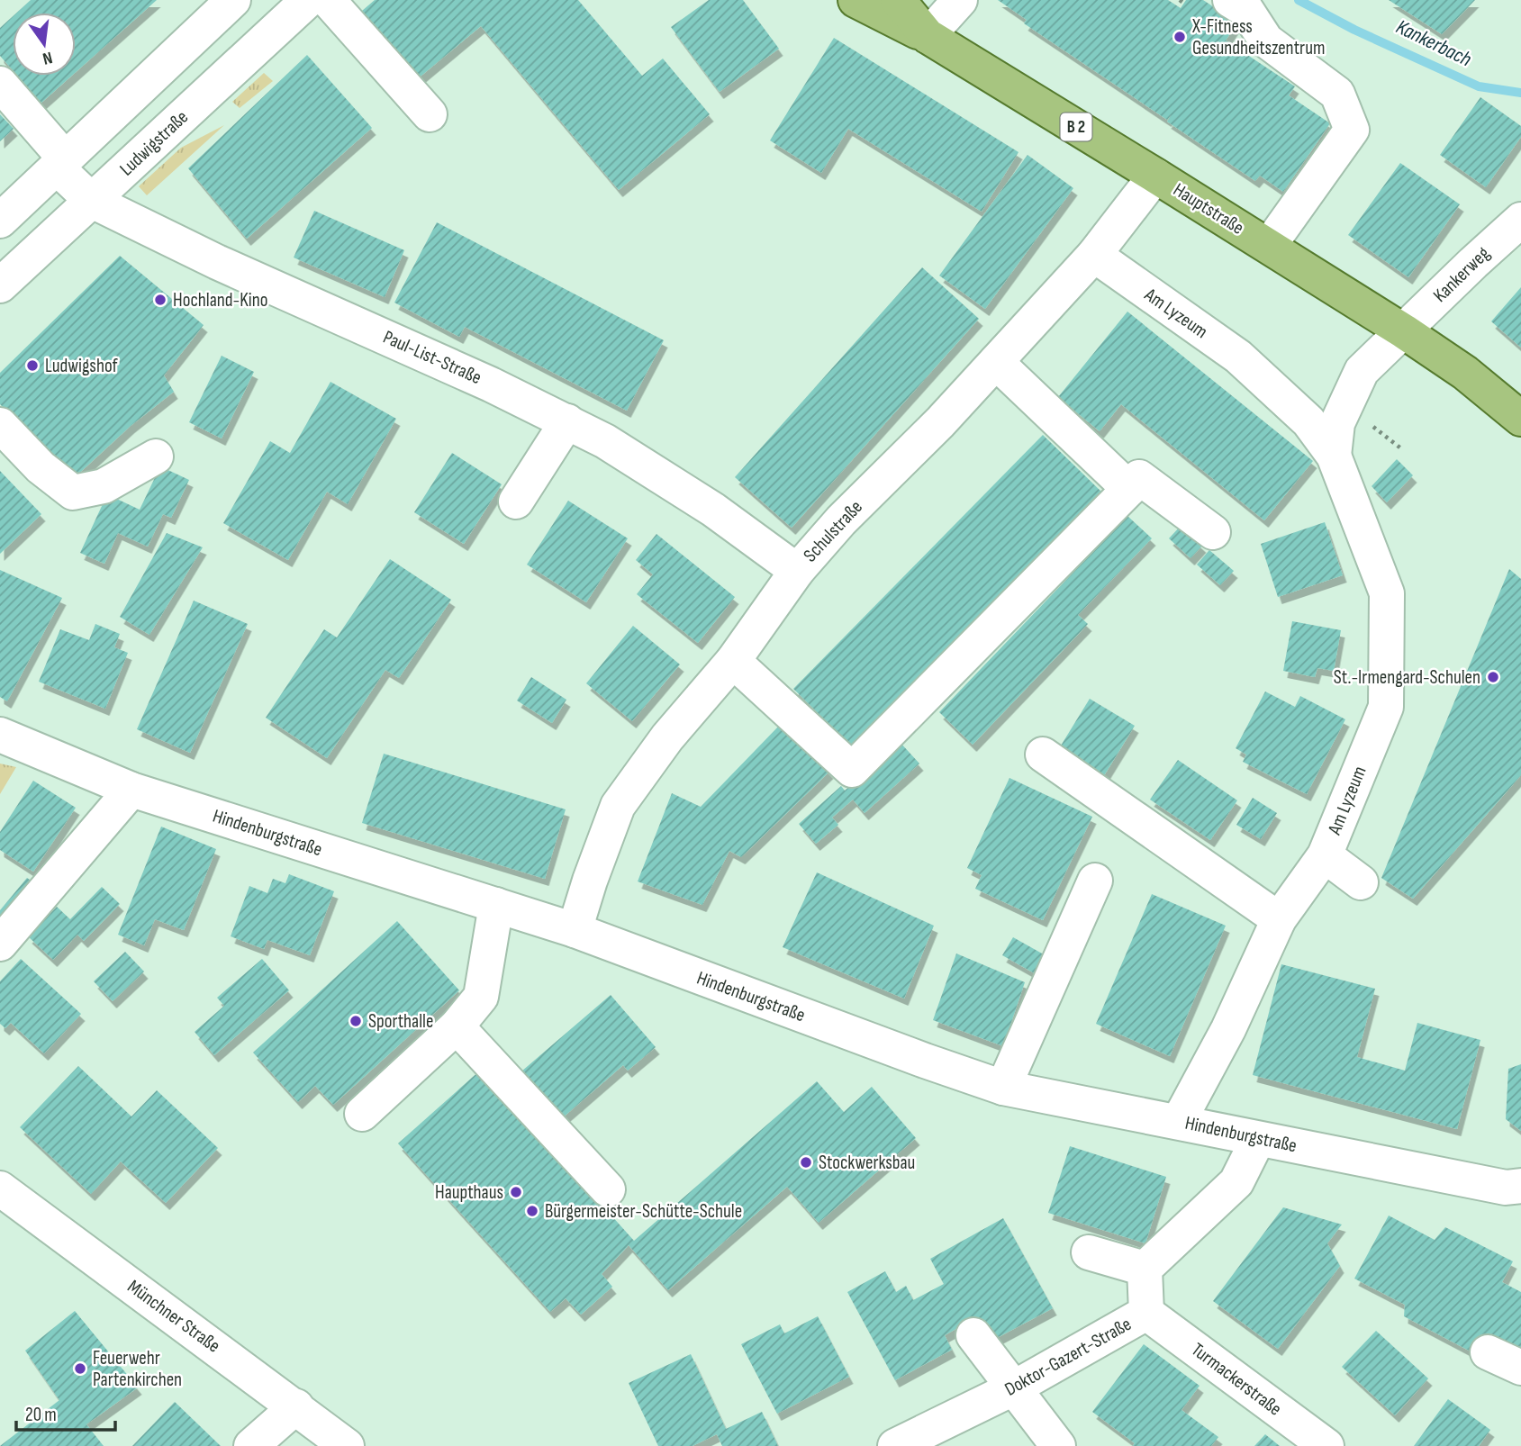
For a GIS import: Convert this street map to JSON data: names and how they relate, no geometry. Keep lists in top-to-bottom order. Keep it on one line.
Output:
{"streets":{"main road":["B 2","Hauptstraße"],"street":["Ludwigstraße","Kankerweg","Am Lyzeum","Paul-List-Straße","Schulstraße","Hindenburgstraße","Münchner Straße","Doktor-Gazert-Straße","Turmackerstraße"]},"crossings":[["B 2","Hauptstraße"],["Ludwigstraße","Paul-List-Straße"],["Hauptstraße","Kankerweg"],["Hauptstraße","Am Lyzeum"],["Hauptstraße","Schulstraße"],["Kankerweg","Am Lyzeum"],["Am Lyzeum","Schulstraße"],["Am Lyzeum","Hindenburgstraße"],["Paul-List-Straße","Schulstraße"],["Schulstraße","Hindenburgstraße"],["Doktor-Gazert-Straße","Turmackerstraße"]],"water":["Kankerbach"],"places":["X-Fitness Gesundheitszentrum","Hochland-Kino","Ludwigshof","St.-Irmengard-Schulen","Sporthalle","Stockwerksbau","Haupthaus","Bürgermeister-Schütte-Schule","Feuerwehr Partenkirchen"],"scale_bar":"20 m","north":"bottom"}
